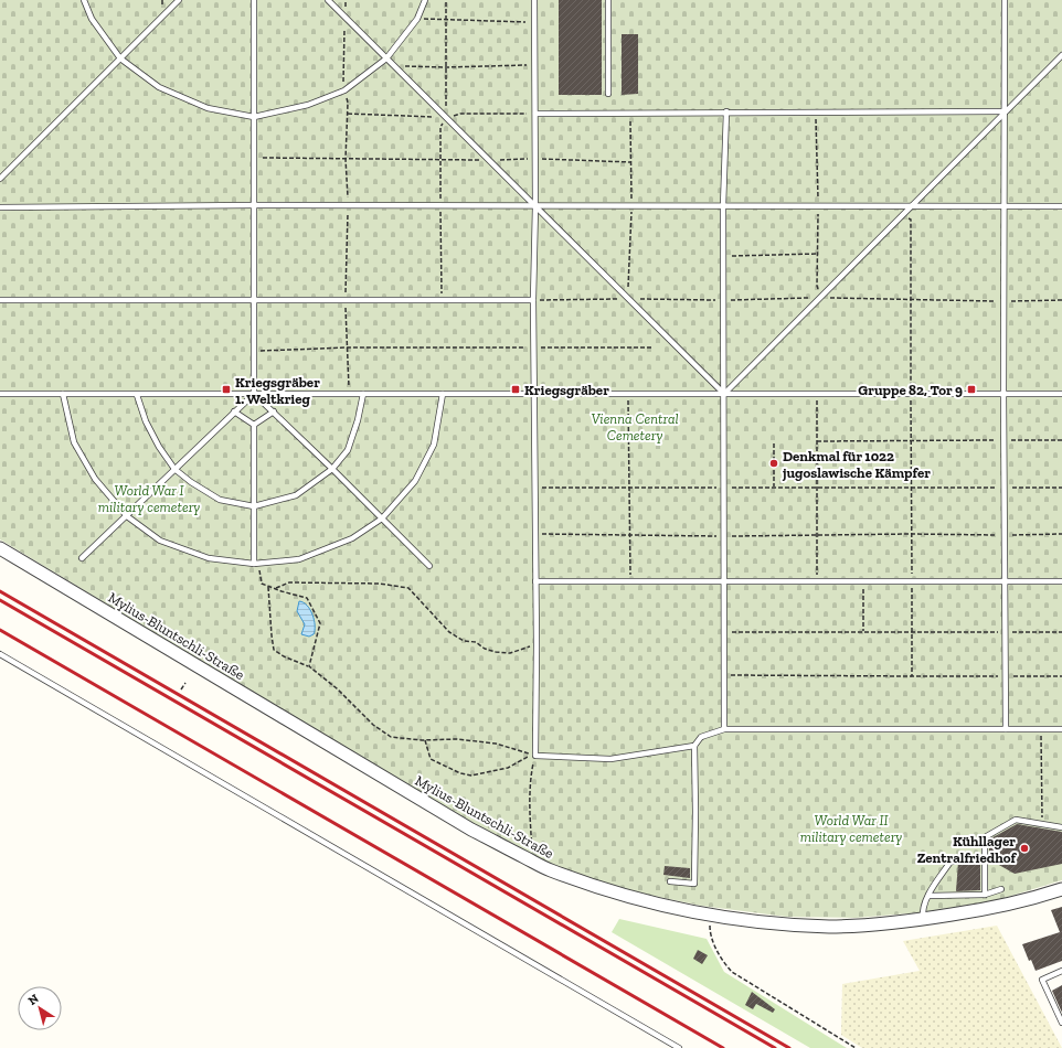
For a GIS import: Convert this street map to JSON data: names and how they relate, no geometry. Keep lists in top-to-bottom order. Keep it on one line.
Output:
{"streets":{"street":["Mylius-Bluntschli-Straße"]},"parks":["Vienna Central Cemetery","World War I military cemetery","World War II military cemetery"],"places":{"transit":["Kriegsgräber 1. Weltkrieg","Kriegsgräber","Gruppe 82, Tor 9"],"other":["Denkmal für 1022 jugoslawische Kämpfer","Kühllager Zentralfriedhof"]},"north":"top left"}
